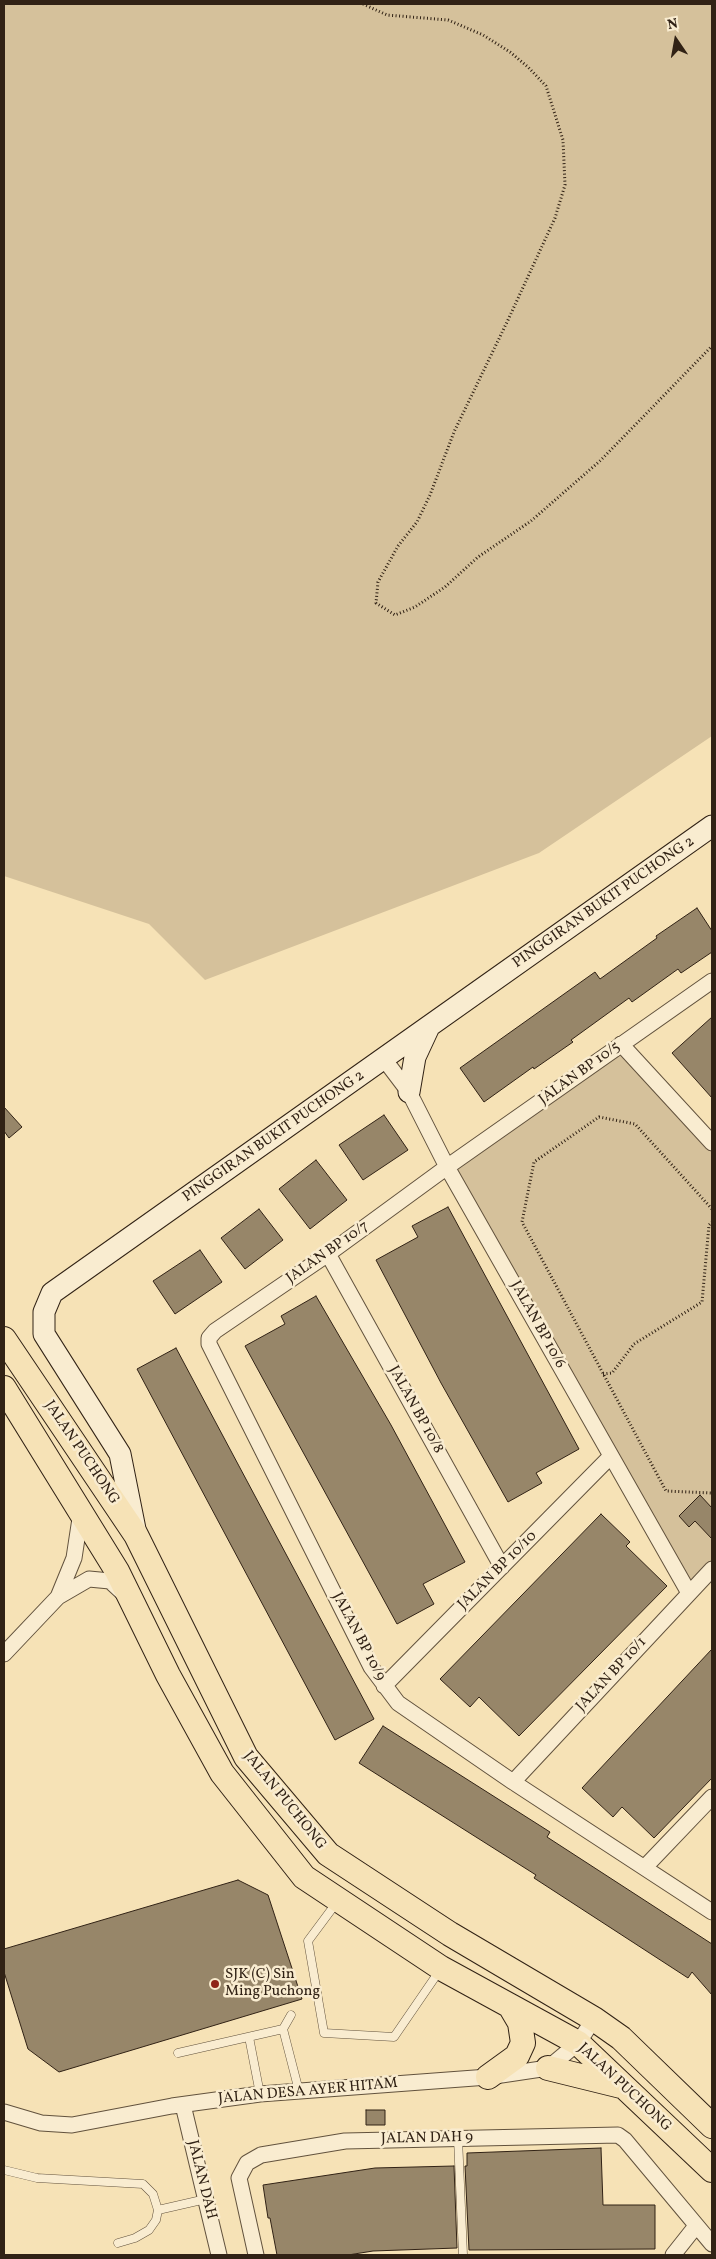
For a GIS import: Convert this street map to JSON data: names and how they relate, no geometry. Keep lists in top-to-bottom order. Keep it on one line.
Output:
{"streets":{"main road":["JALAN PUCHONG"],"street":["PINGGIRAN BUKIT PUCHONG 2","JALAN BP 10/5","JALAN BP 10/7","JALAN BP 10/6","JALAN BP 10/8","JALAN BP 10/10","JALAN BP 10/9","JALAN BP 10/1","JALAN DESA AYER HITAM","JALAN DAH 9","JALAN DAH"]},"crossings":[["PINGGIRAN BUKIT PUCHONG 2","JALAN BP 10/6"],["PINGGIRAN BUKIT PUCHONG 2","JALAN PUCHONG"],["JALAN BP 10/5","JALAN BP 10/7"],["JALAN BP 10/5","JALAN BP 10/6"],["JALAN BP 10/7","JALAN BP 10/6"],["JALAN BP 10/7","JALAN BP 10/8"],["JALAN BP 10/7","JALAN BP 10/9"],["JALAN BP 10/6","JALAN BP 10/10"],["JALAN BP 10/6","JALAN BP 10/1"],["JALAN BP 10/8","JALAN BP 10/10"],["JALAN BP 10/10","JALAN BP 10/9"],["JALAN BP 10/9","JALAN BP 10/1"],["JALAN DESA AYER HITAM","JALAN DAH"]],"places":["SJK (C) Sin Ming Puchong"],"north":"top"}
